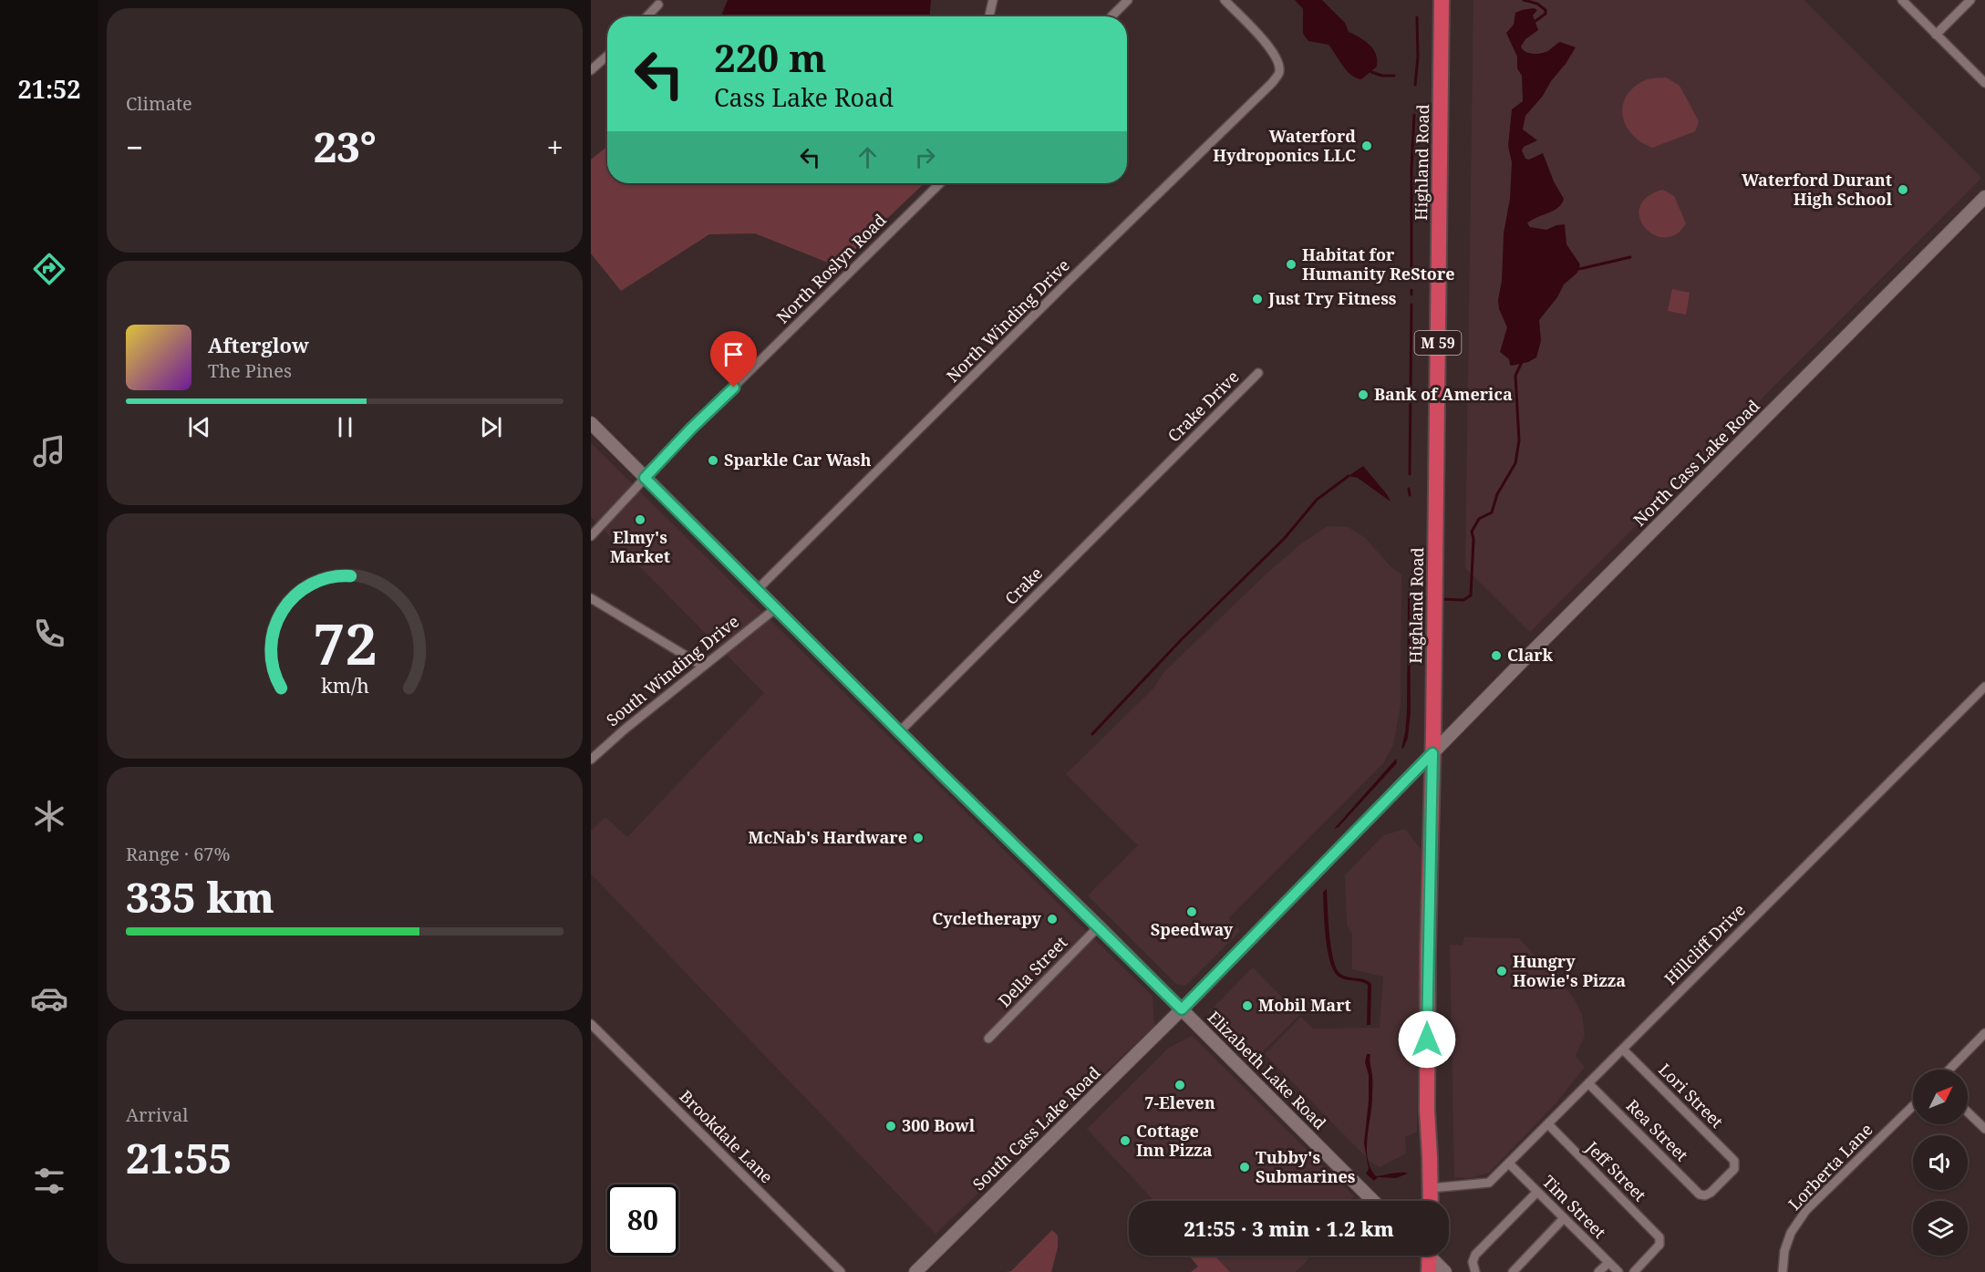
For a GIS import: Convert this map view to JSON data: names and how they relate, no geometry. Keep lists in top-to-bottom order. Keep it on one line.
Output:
{"streets":{"highway":["Highland Road","M 59"],"street":["North Roslyn Road","North Winding Drive","Crake Drive","North Cass Lake Road","Crake","South Winding Drive","Hillcliff Drive","Della Street","Elizabeth Lake Road","Lori Street","South Cass Lake Road","Rea Street","Brookdale Lane","Lorberta Lane","Jeff Street","Tim Street"]},"crossings":[["Highland Road","North Cass Lake Road"],["Highland Road","Hillcliff Drive"],["North Roslyn Road","Elizabeth Lake Road"],["North Winding Drive","Elizabeth Lake Road"],["Crake Drive","Crake"],["North Cass Lake Road","Elizabeth Lake Road"],["North Cass Lake Road","South Cass Lake Road"],["Crake","Elizabeth Lake Road"],["South Winding Drive","Elizabeth Lake Road"],["Hillcliff Drive","Lori Street"],["Hillcliff Drive","Rea Street"],["Hillcliff Drive","Jeff Street"],["Hillcliff Drive","Tim Street"],["Della Street","Elizabeth Lake Road"],["Elizabeth Lake Road","South Cass Lake Road"],["Lori Street","Rea Street"]],"places":["Waterford Hydroponics LLC","Waterford Durant High School","Habitat for Humanity ReStore","Just Try Fitness","Bank of America","Sparkle Car Wash","Elmy's Market","Clark","McNab's Hardware","Speedway","Cycletherapy","Hungry Howie's Pizza","Mobil Mart","7-Eleven","300 Bowl","Cottage Inn Pizza","Tubby's Submarines"],"north":"top right","page":{"tabs":"21:52","tile":["Climate",["Range · 67%","335 km"],["Arrival","21:55"]],"turn":["220 m","Cass Lake Road"],"heat":["−","23°","+"],"song":["Afterglow","The Pines"],"limit":"80","trip":"21:55 · 3 min · 1.2 km","gauge":["72","km/h"]}}
